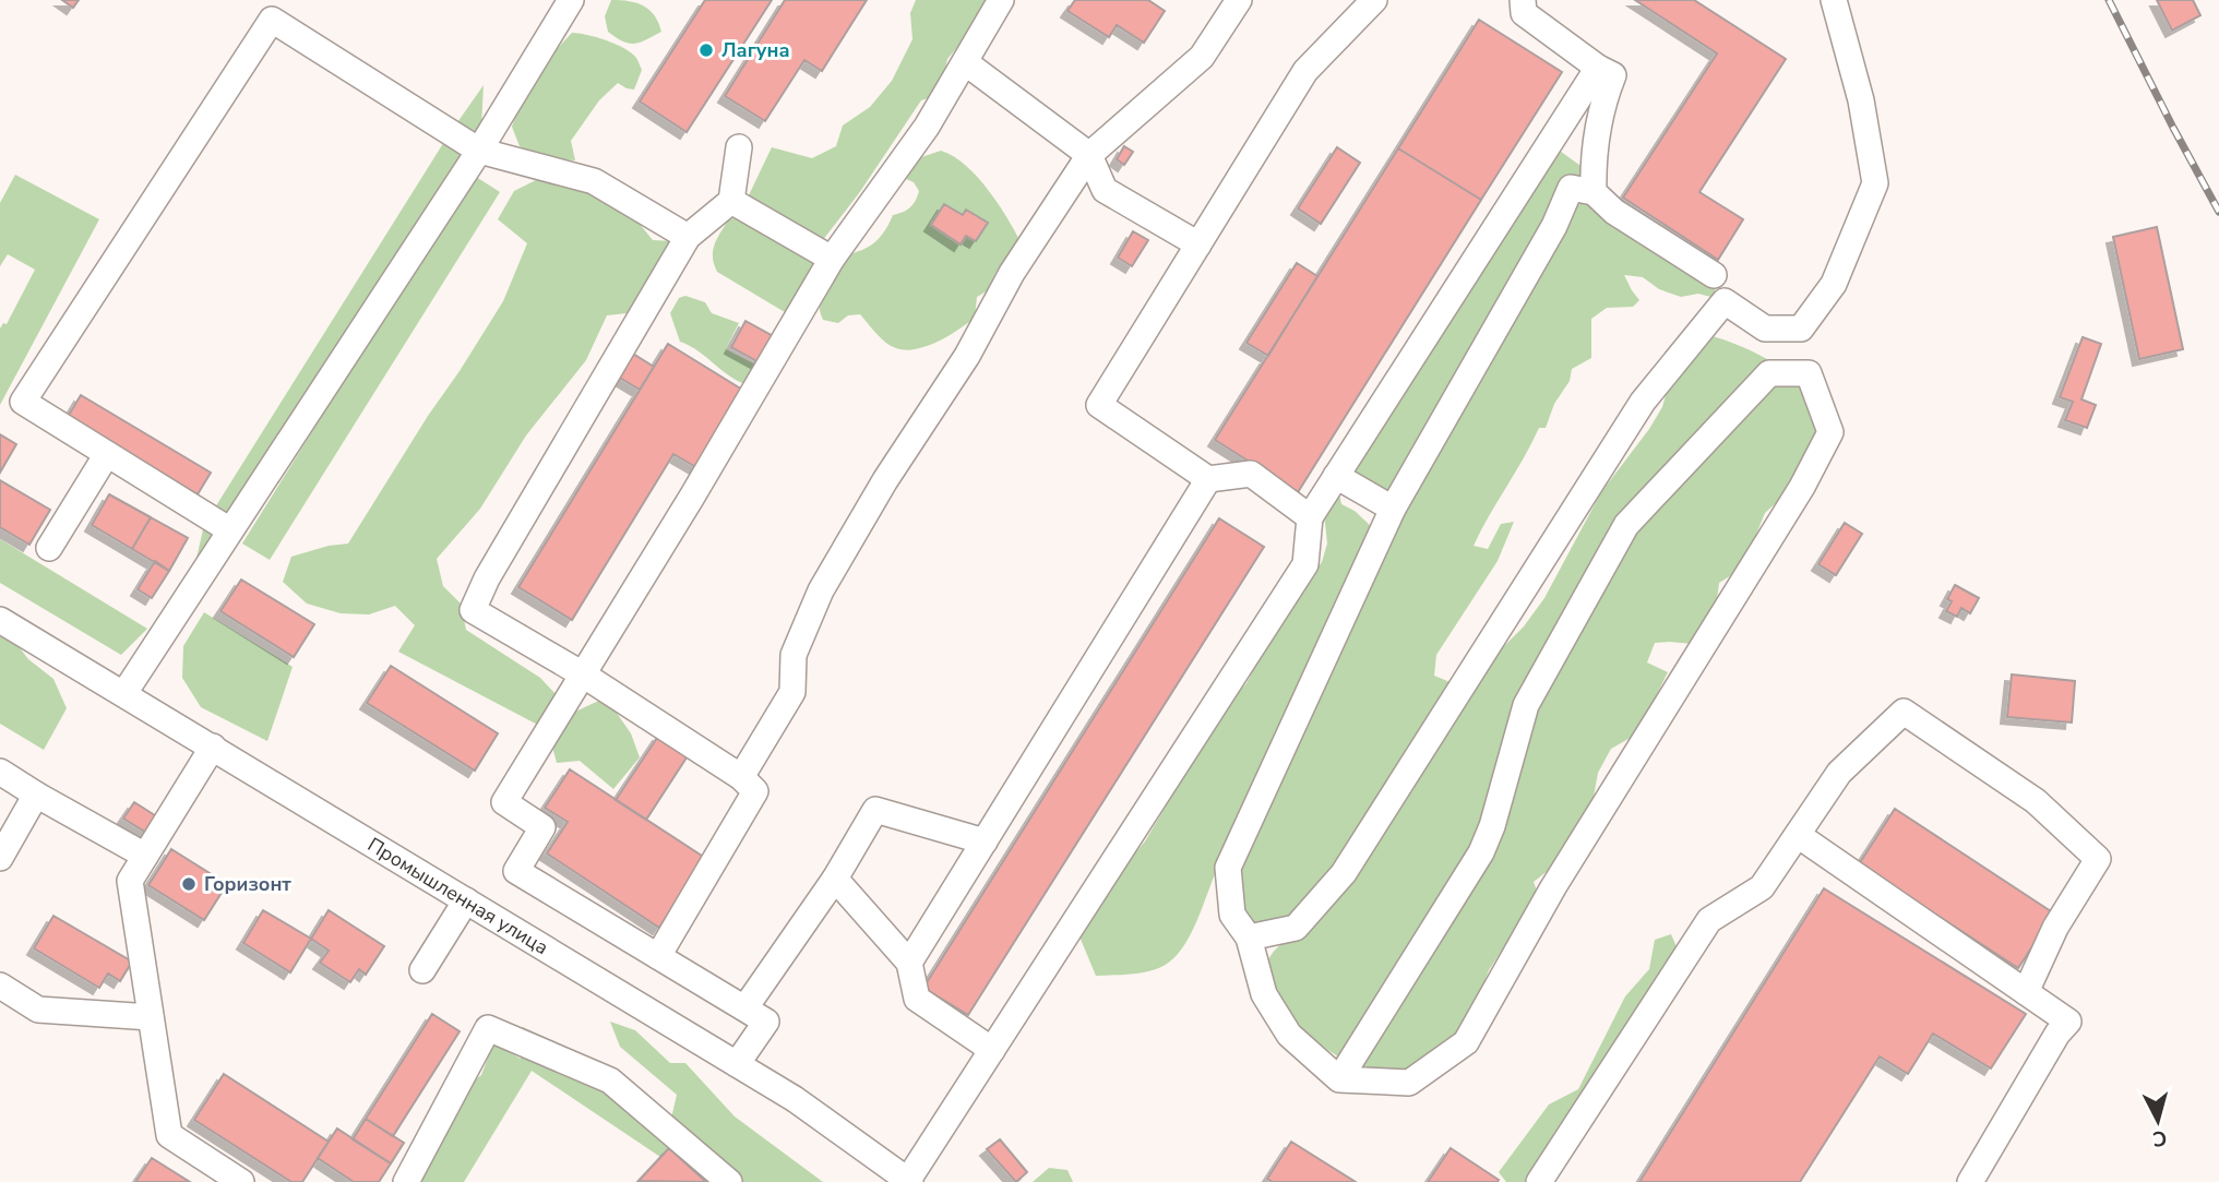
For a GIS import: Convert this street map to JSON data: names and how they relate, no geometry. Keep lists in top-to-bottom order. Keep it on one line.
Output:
{"streets":{"street":["Промышленная улица"]},"places":["Лагуна","Горизонт"],"north":"bottom"}
